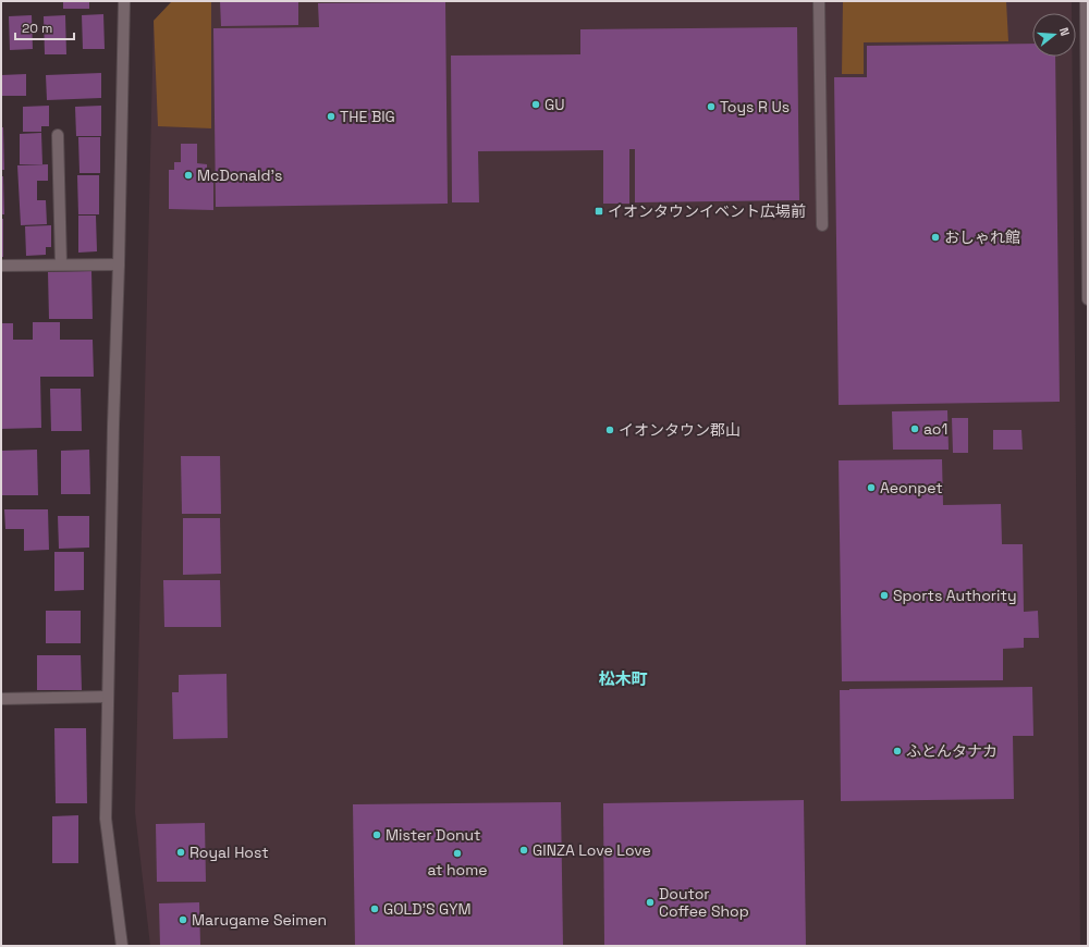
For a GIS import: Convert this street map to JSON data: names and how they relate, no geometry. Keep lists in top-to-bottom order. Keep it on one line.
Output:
{"districts":["松木町"],"places":{"other":["GU","Toys R Us","THE BIG","McDonald's","おしゃれ館","ao1","イオンタウン郡山","Aeonpet","Sports Authority","ふとんタナカ","Mister Donut","GINZA Love Love","Royal Host","at home","Doutor Coffee Shop","GOLD'S GYM","Marugame Seimen"],"transit":["イオンタウンイベント広場前"]},"scale_bar":"20 m","north":"right"}
